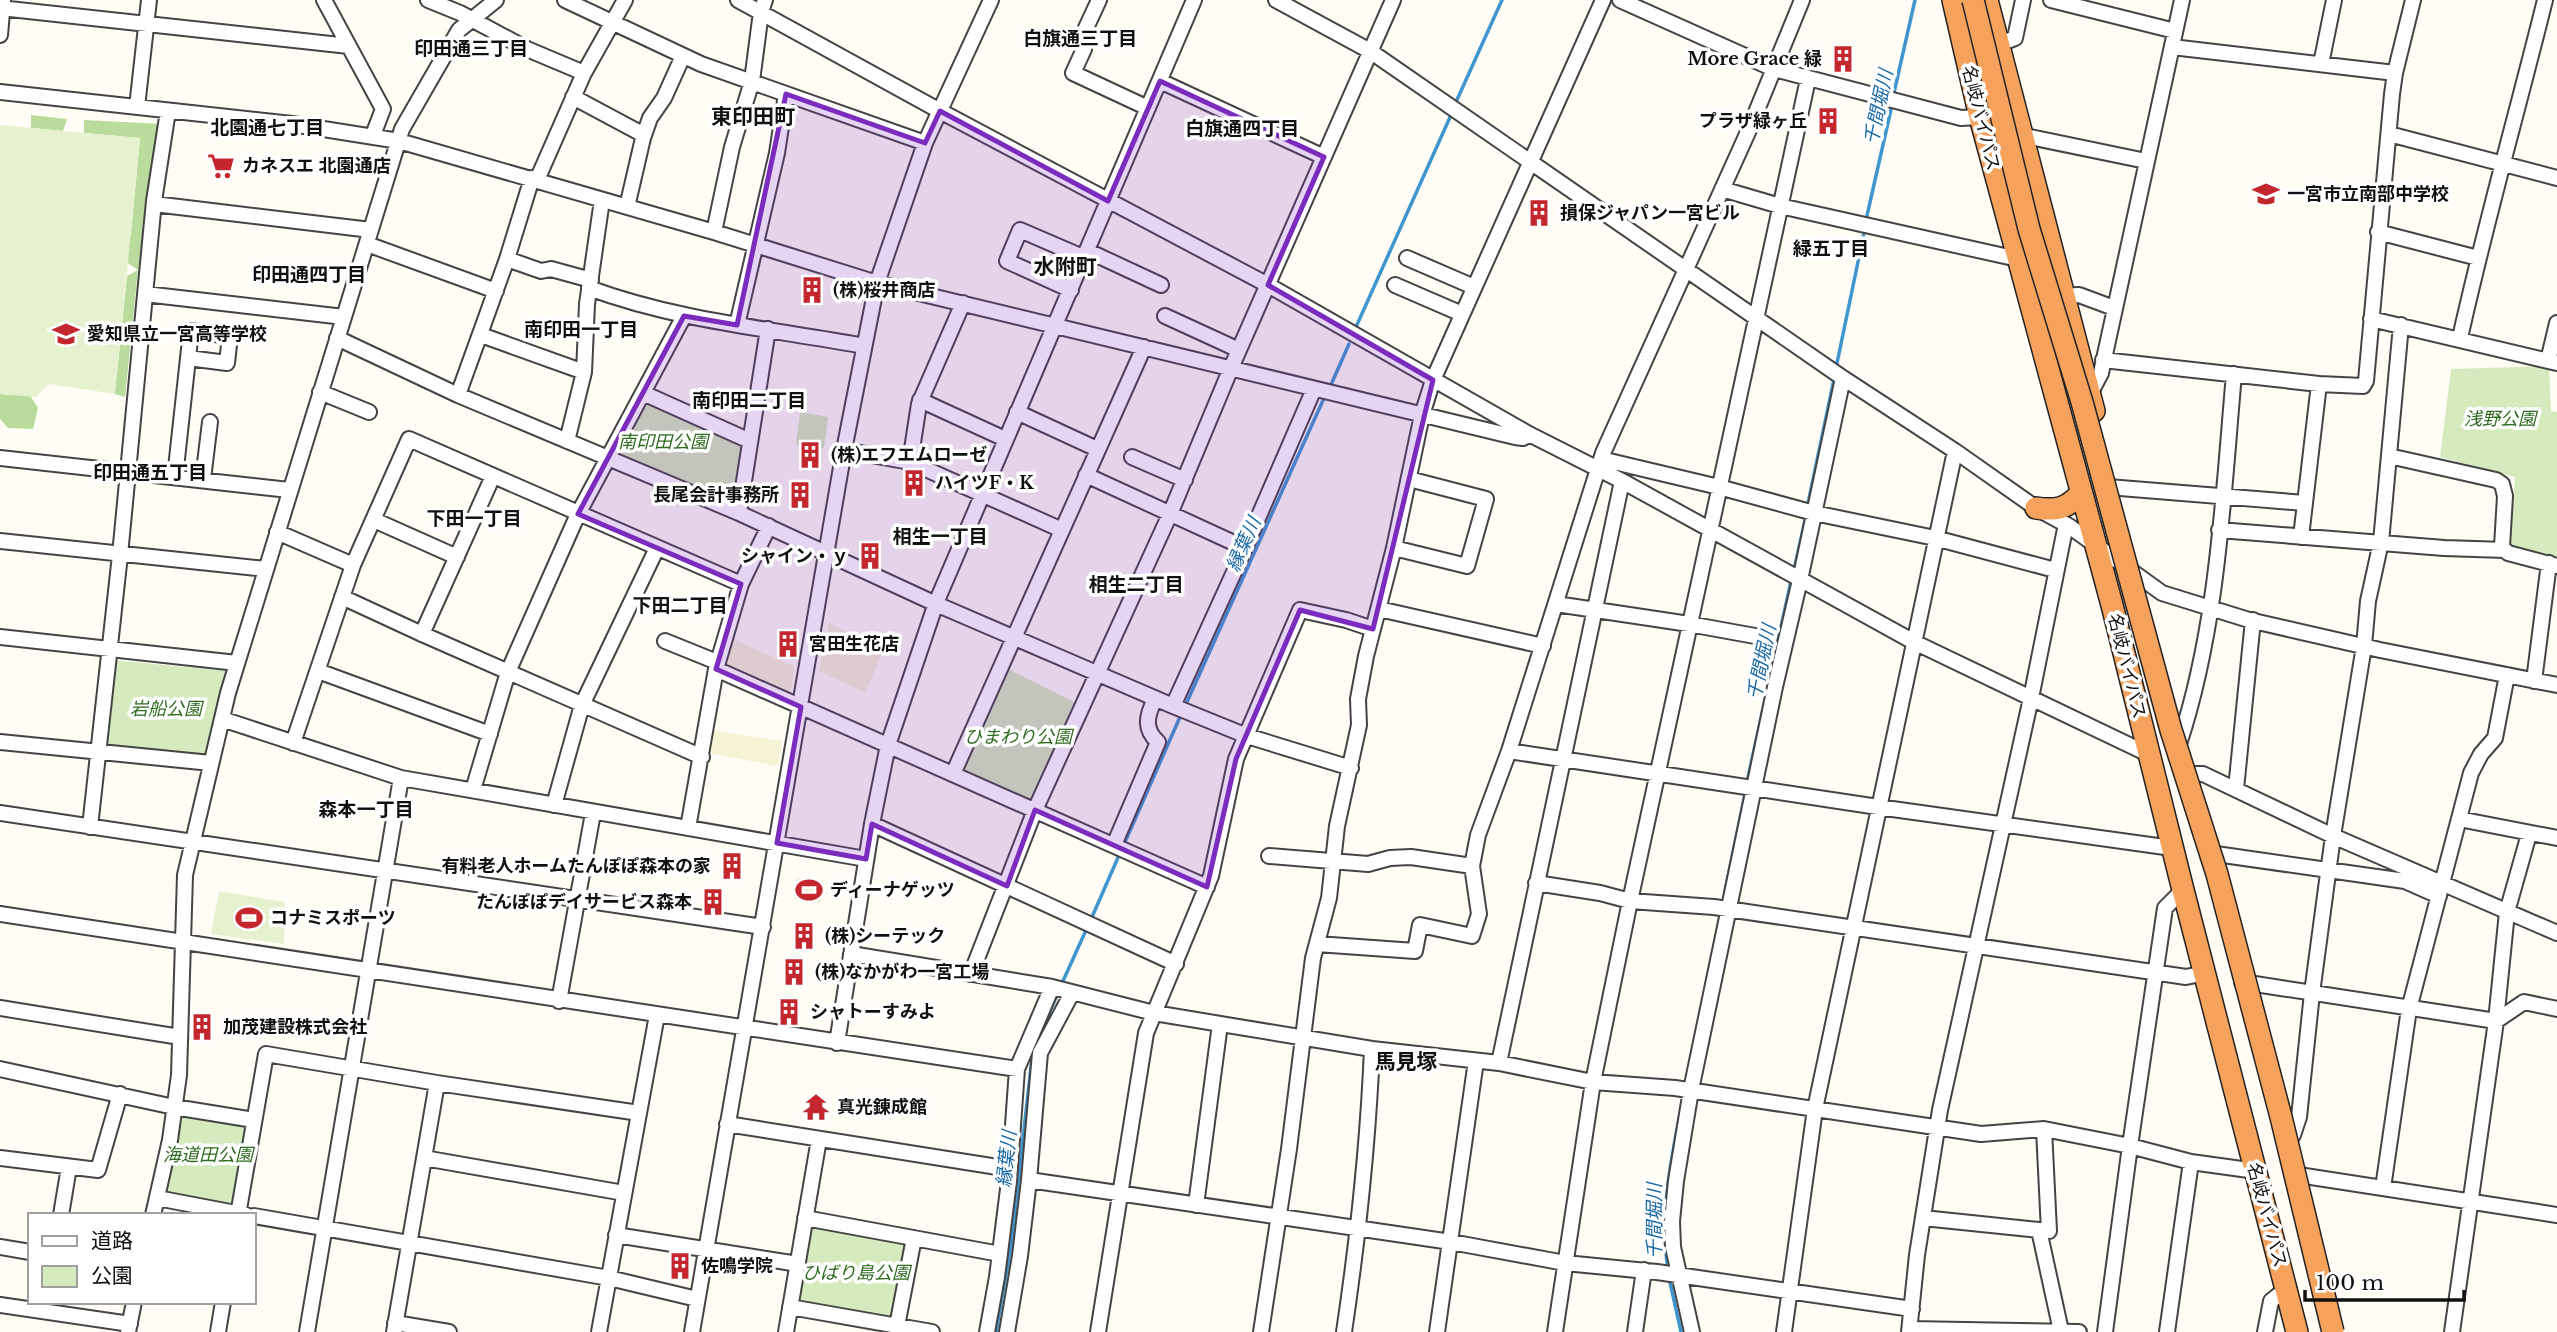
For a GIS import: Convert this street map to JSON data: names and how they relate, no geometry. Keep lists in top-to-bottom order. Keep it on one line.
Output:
{"streets":{"highway":["名岐バイパス"]},"districts":["白旗通三丁目","印田通三丁目","東印田町","北園通七丁目","白旗通四丁目","緑五丁目","水附町","印田通四丁目","南印田一丁目","南印田二丁目","印田通五丁目","下田一丁目","相生一丁目","相生二丁目","下田二丁目","森本一丁目","馬見塚"],"water":["千間堀川","縁葉川"],"parks":["浅野公園","南印田公園","岩船公園","ひまわり公園","海道田公園","ひばり島公園"],"places":{"building":["More Grace 緑","プラザ緑ヶ丘","損保ジャパン一宮ビル","(株)桜井商店","(株)エフエムローゼ","ハイツF・K","長尾会計事務所","シャイン・ｙ","宮田生花店","有料老人ホームたんぽぽ森本の家","たんぽぽデイサービス森本","(株)シーテック","(株)なかがわ一宮工場","シャトーすみよ","加茂建設株式会社","佐鳴学院"],"supermarket":["カネスエ 北園通店"],"school or university":["一宮市立南部中学校","愛知県立一宮高等学校"],"sports":["ディーナゲッツ","コナミスポーツ"],"temple":["真光錬成館"]},"legend":["道路","公園"],"scale_bar":"100 m"}
